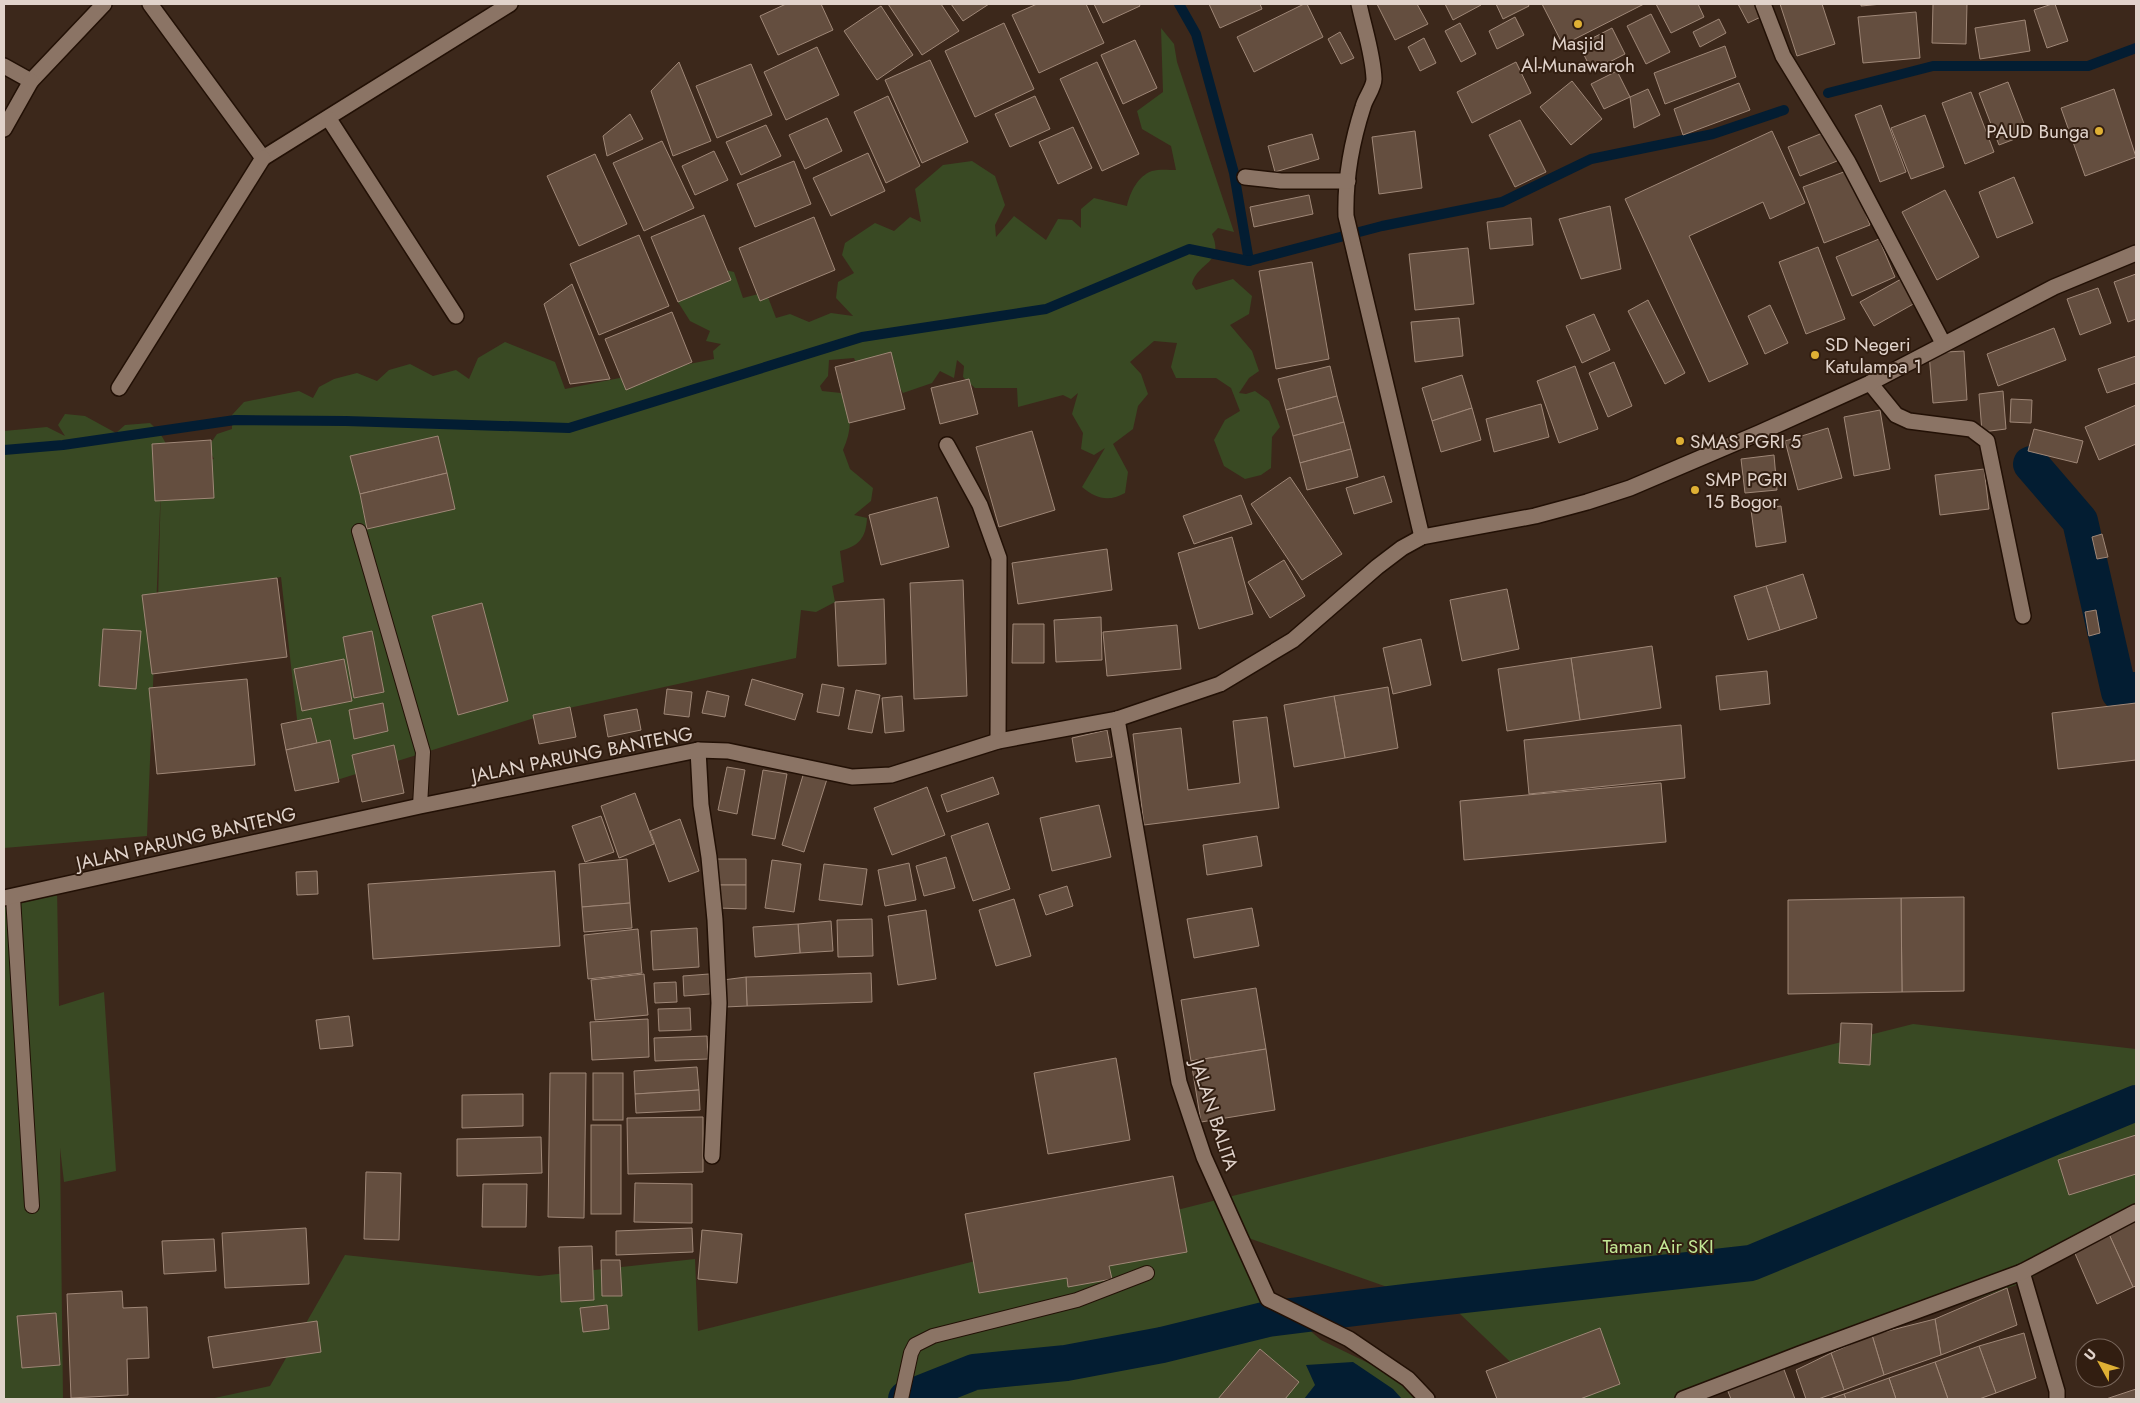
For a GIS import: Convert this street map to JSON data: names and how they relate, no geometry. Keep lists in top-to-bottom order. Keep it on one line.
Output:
{"streets":{"street":["JALAN PARUNG BANTENG","JALAN BALITA"]},"crossings":[["JALAN PARUNG BANTENG","JALAN BALITA"]],"parks":["Taman Air SKI"],"places":["Masjid Al-Munawaroh","PAUD Bunga","SD Negeri Katulampa 1","SMAS PGRI 5","SMP PGRI 15 Bogor"],"north":"top left"}
